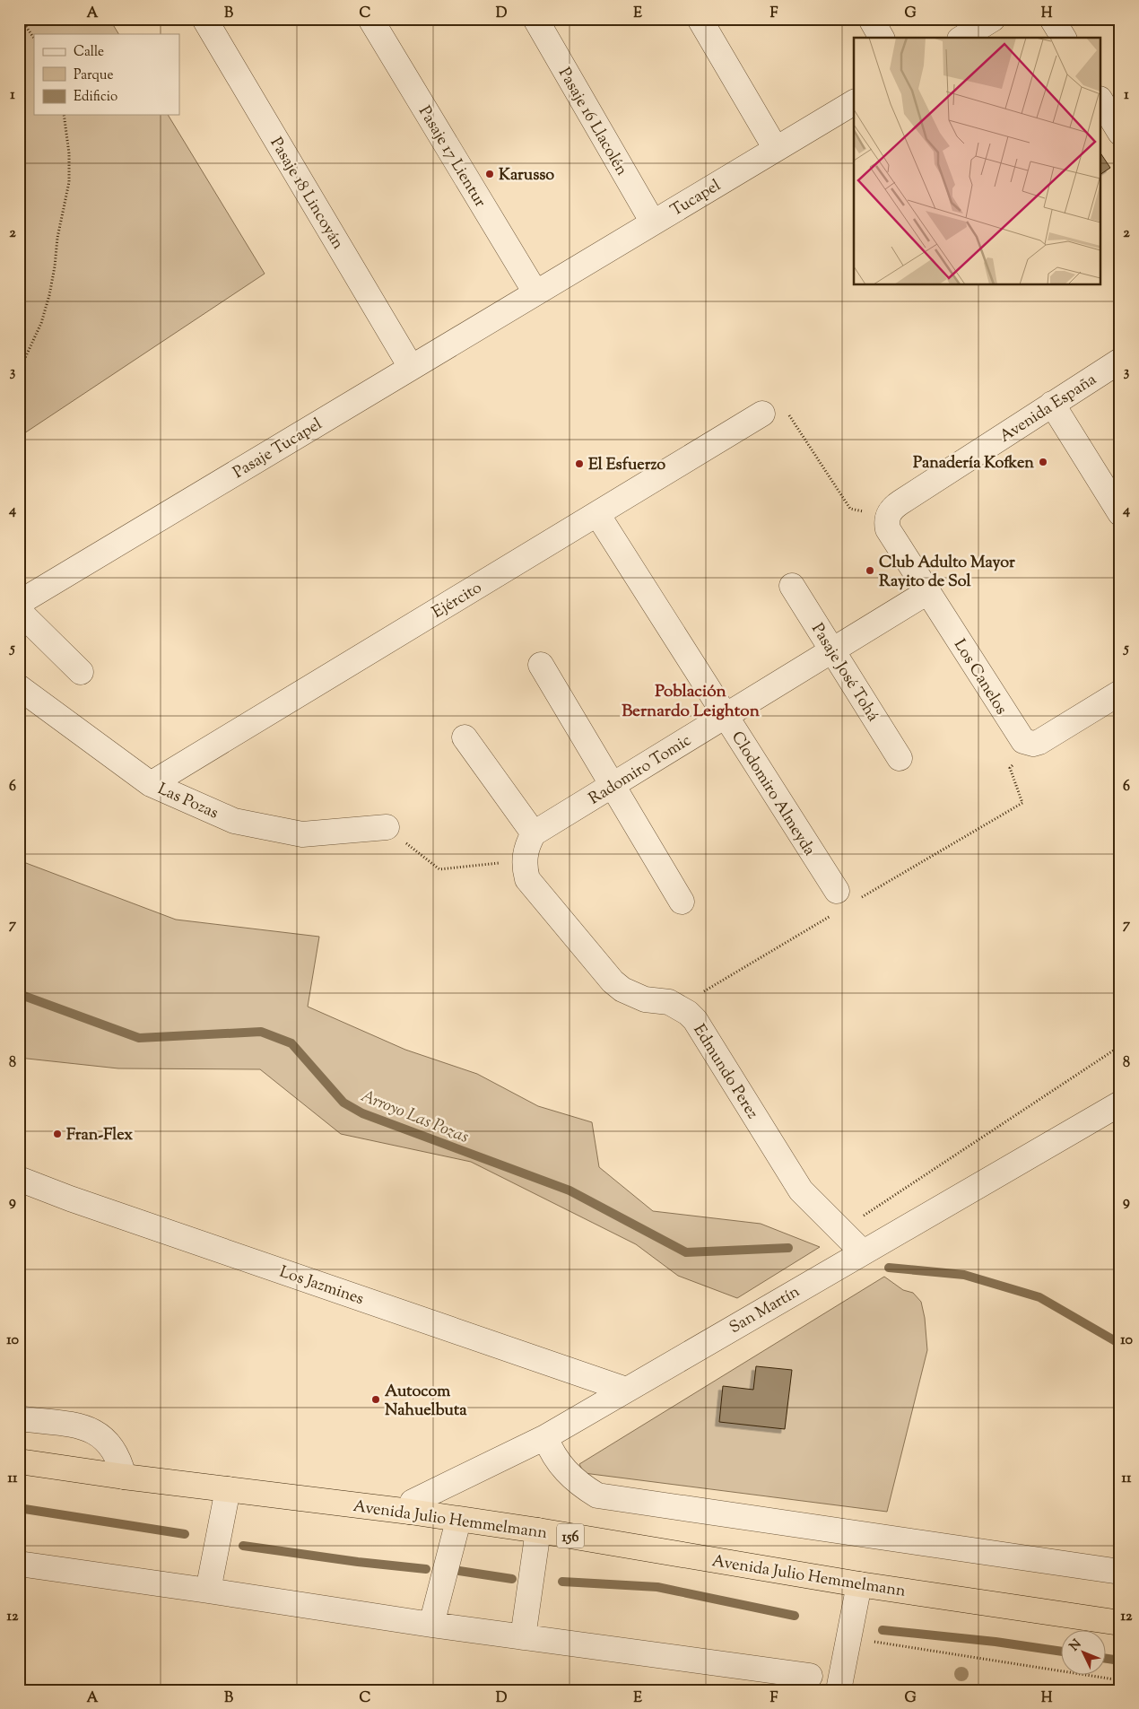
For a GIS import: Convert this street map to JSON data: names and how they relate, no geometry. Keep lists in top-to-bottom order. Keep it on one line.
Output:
{"streets":{"highway":["Avenida Julio Hemmelmann","156"],"street":["Pasaje 16 Llacolén","Pasaje 17 Lientur","Pasaje 18 Lincoyán","Tucapel","Avenida España","Pasaje Tucapel","Ejército","Pasaje José Tohá","Los Canelos","Radomiro Tomic","Clodomiro Almeyda","Las Pozas","Edmundo Perez","Los Jazmines","San Martín"]},"crossings":[["Pasaje 16 Llacolén","Tucapel"],["Pasaje 17 Lientur","Tucapel"],["Pasaje 17 Lientur","Pasaje Tucapel"],["Pasaje 18 Lincoyán","Pasaje Tucapel"],["Tucapel","Pasaje Tucapel"],["Avenida España","Los Canelos"],["Ejército","Clodomiro Almeyda"],["Ejército","Las Pozas"],["Pasaje José Tohá","Radomiro Tomic"],["Los Canelos","Radomiro Tomic"],["Radomiro Tomic","Clodomiro Almeyda"],["Edmundo Perez","San Martín"],["Los Jazmines","San Martín"],["San Martín","Avenida Julio Hemmelmann"]],"districts":["Población Bernardo Leighton"],"water":["Arroyo Las Pozas"],"places":["Karusso","Panadería Kofken","El Esfuerzo","Club Adulto Mayor Rayito de Sol","Fran-Flex","Autocom Nahuelbuta"],"legend":["Calle","Parque","Edificio"],"north":"top left","grid":{"columns":["A","B","C","D","E","F","G","H"],"rows":["1","2","3","4","5","6","7","8","9","10","11","12"]}}
